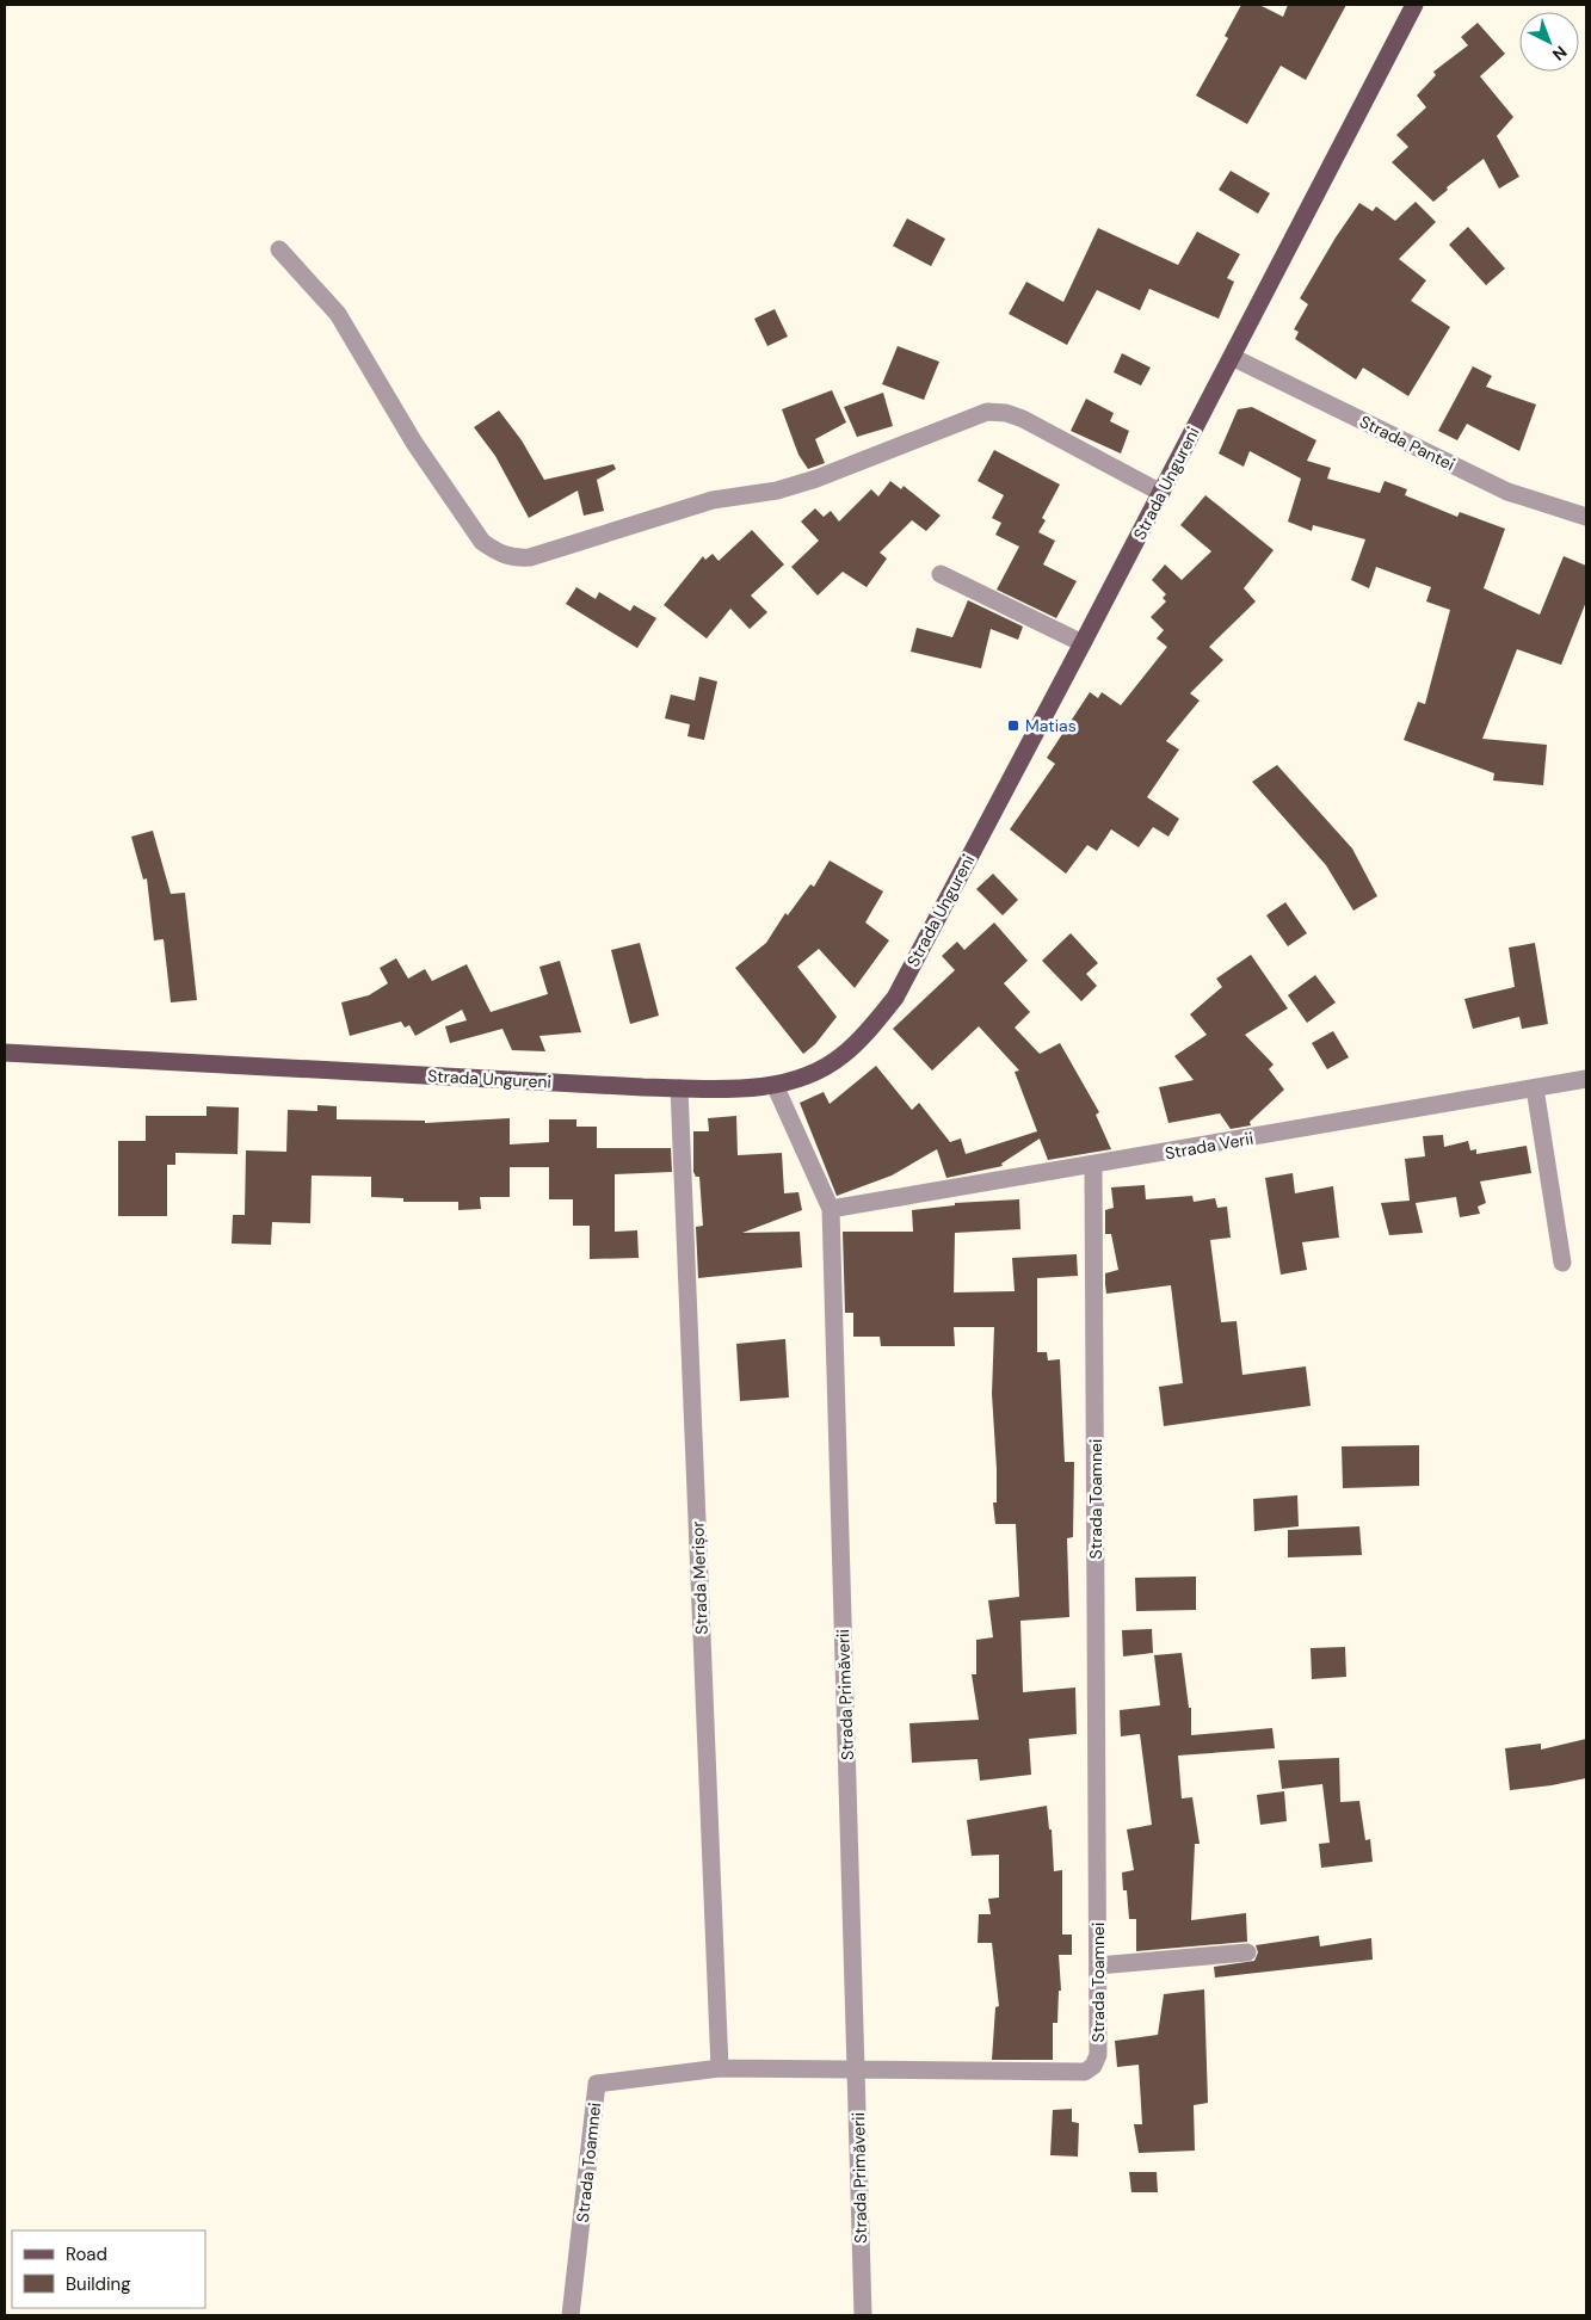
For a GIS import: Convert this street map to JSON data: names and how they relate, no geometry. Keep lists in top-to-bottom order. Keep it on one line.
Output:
{"streets":{"main road":["Strada Ungureni"],"street":["Strada Pantei","Strada Verii","Strada Toamnei","Strada Merișor","Strada Primăverii"]},"crossings":[["Strada Pantei","Strada Ungureni"],["Strada Ungureni","Strada Merișor"],["Strada Ungureni","Strada Primăverii"],["Strada Verii","Strada Toamnei"],["Strada Verii","Strada Primăverii"],["Strada Toamnei","Strada Merișor"],["Strada Toamnei","Strada Primăverii"]],"places":{"transit":["Matias"]},"legend":["Road","Building"],"north":"bottom right"}
